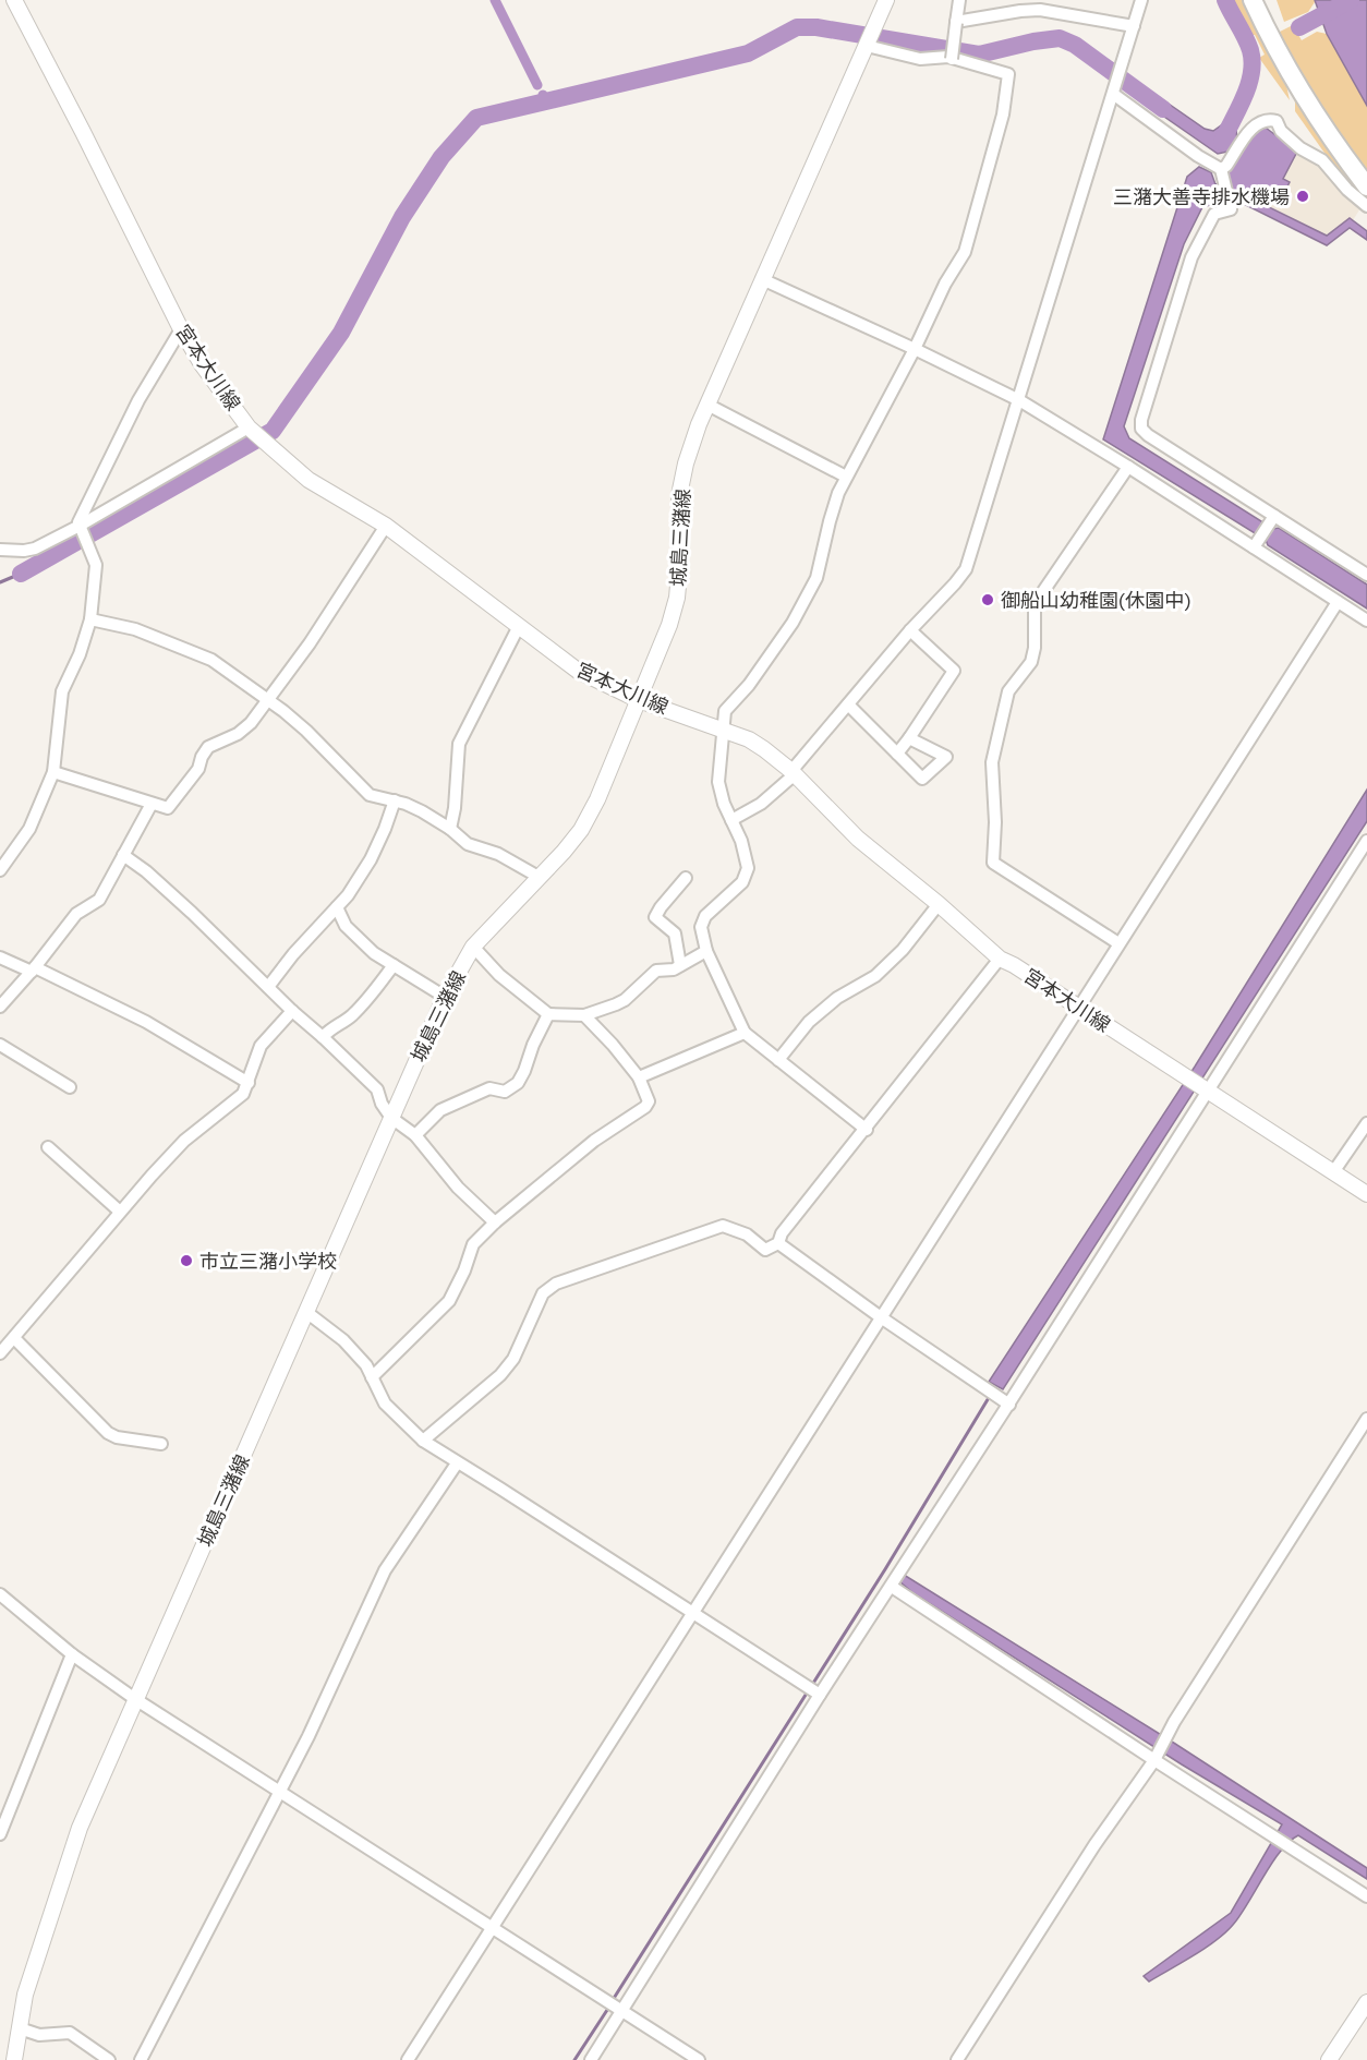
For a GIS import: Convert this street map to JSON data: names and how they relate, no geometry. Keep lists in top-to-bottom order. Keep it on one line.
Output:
{"streets":{"main road":["宮本大川線","城島三潴線"]},"crossings":[["宮本大川線","城島三潴線"]],"places":["三潴大善寺排水機場","御船山幼稚園(休園中)","市立三潴小学校"]}
